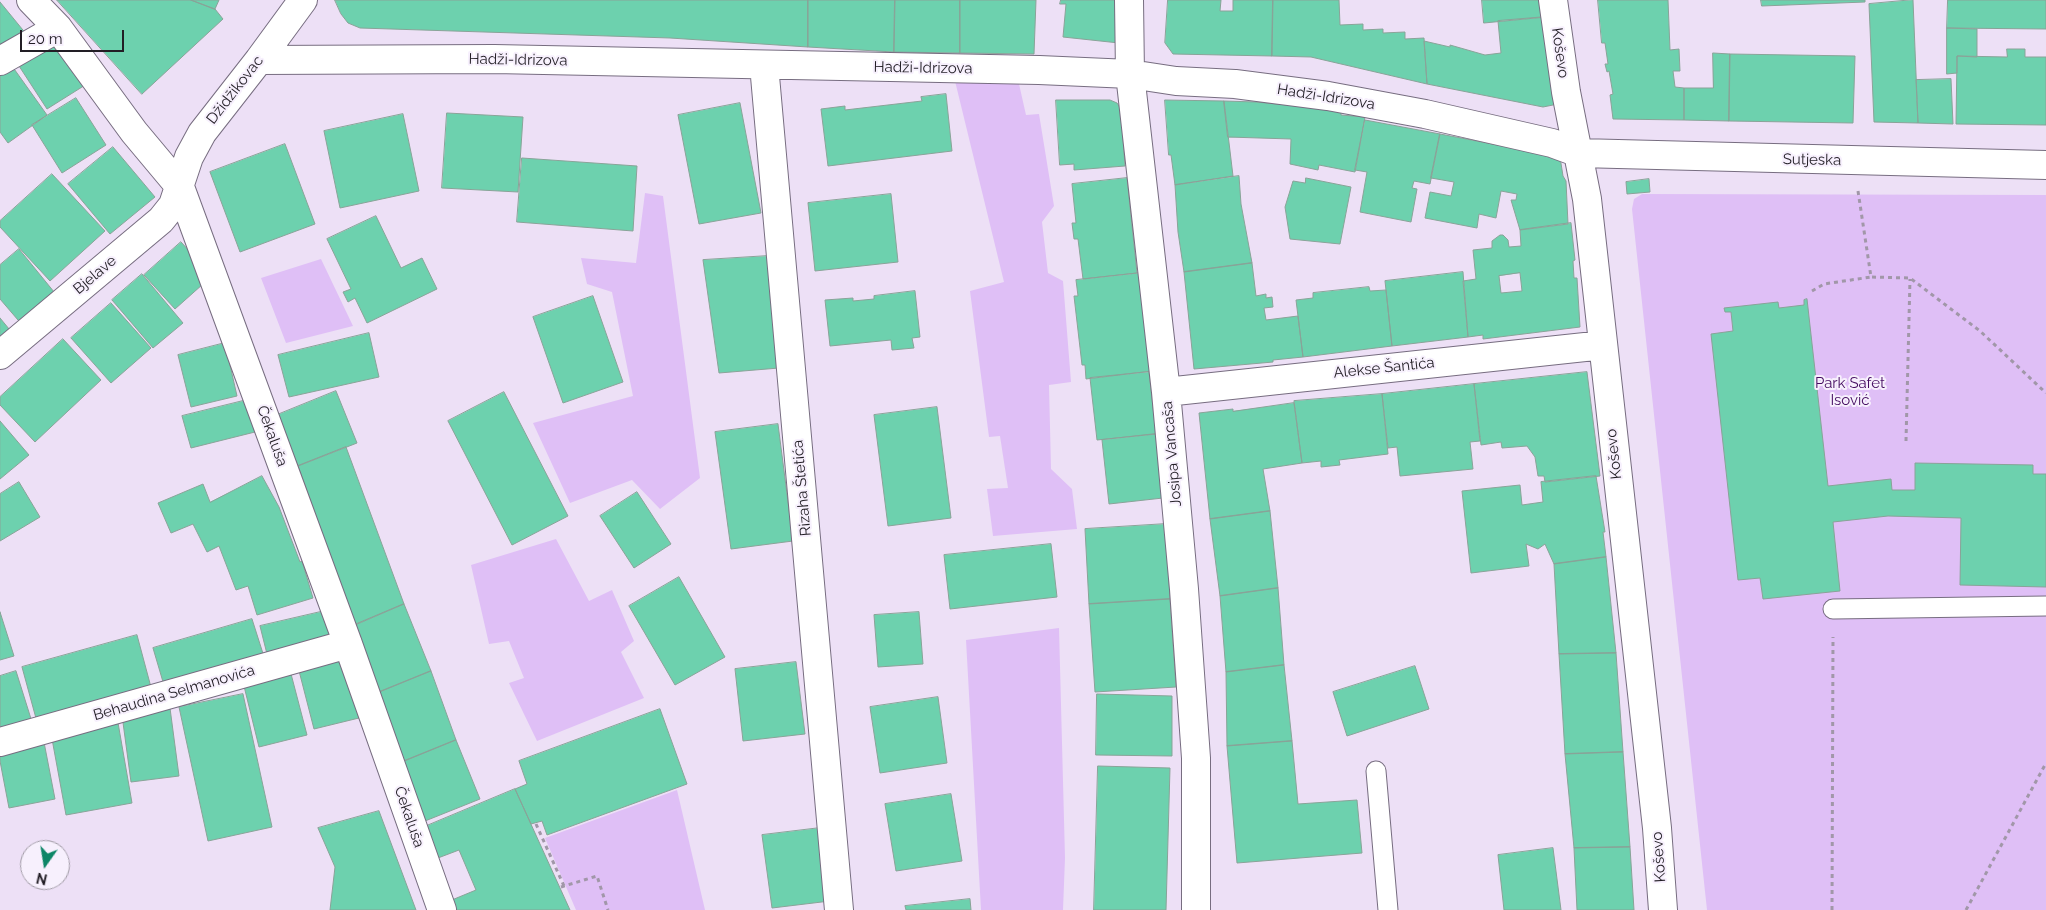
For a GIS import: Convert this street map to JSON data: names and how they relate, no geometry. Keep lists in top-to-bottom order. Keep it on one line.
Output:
{"streets":{"street":["Koševo","Hadži-Idrizova","Džidžikovac","Sutjeska","Bjelave","Alekse Šantića","Čekaluša","Josipa Vancaša","Rizaha Štetića","Behaudina Selmanovića"]},"crossings":[["Koševo","Hadži-Idrizova"],["Koševo","Sutjeska"],["Koševo","Alekse Šantića"],["Hadži-Idrizova","Džidžikovac"],["Hadži-Idrizova","Sutjeska"],["Hadži-Idrizova","Josipa Vancaša"],["Hadži-Idrizova","Rizaha Štetića"],["Džidžikovac","Bjelave"],["Džidžikovac","Čekaluša"],["Bjelave","Čekaluša"],["Alekse Šantića","Josipa Vancaša"],["Čekaluša","Behaudina Selmanovića"]],"parks":["Park Safet Isović"],"scale_bar":"20 m","north":"bottom"}
